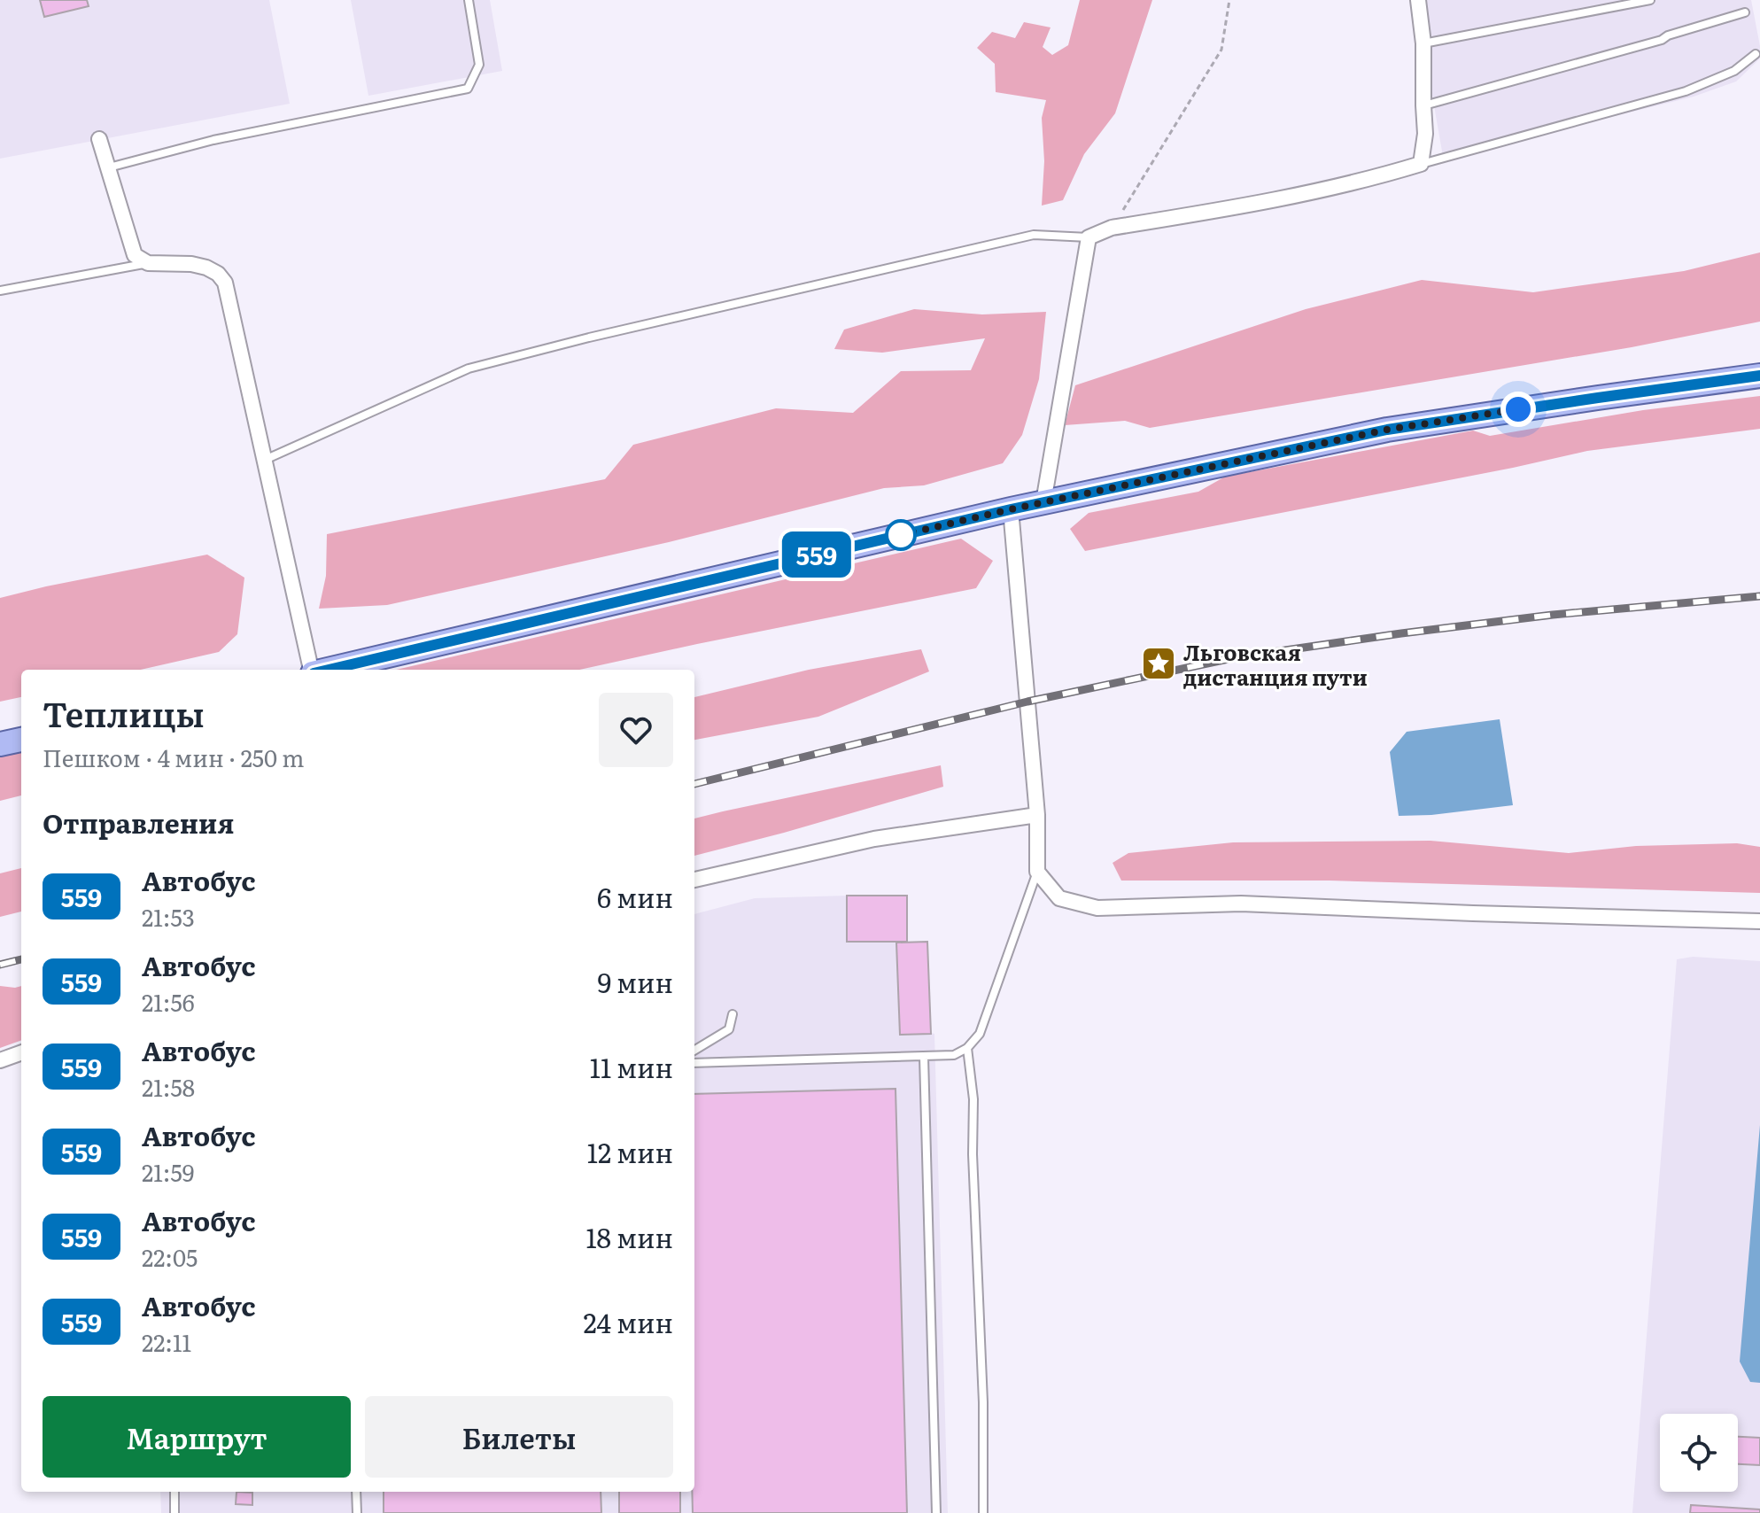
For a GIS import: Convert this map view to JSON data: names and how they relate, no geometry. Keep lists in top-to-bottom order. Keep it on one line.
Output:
{"places":{"place":["Льговская дистанция пути"]},"lines":["bus line 559"],"page":{"on_map":"559","heading":[["Теплицы","Пешком · 4 мин · 250 m"],"Отправления"],"list":[{"mark":"559","name":"Автобус","note":"21:53","value":"6 мин"},{"mark":"559","name":"Автобус","note":"21:56","value":"9 мин"},{"mark":"559","name":"Автобус","note":"21:58","value":"11 мин"},{"mark":"559","name":"Автобус","note":"21:59","value":"12 мин"},{"mark":"559","name":"Автобус","note":"22:05","value":"18 мин"},{"mark":"559","name":"Автобус","note":"22:11","value":"24 мин"}],"buttons":["Маршрут","Билеты"]}}
